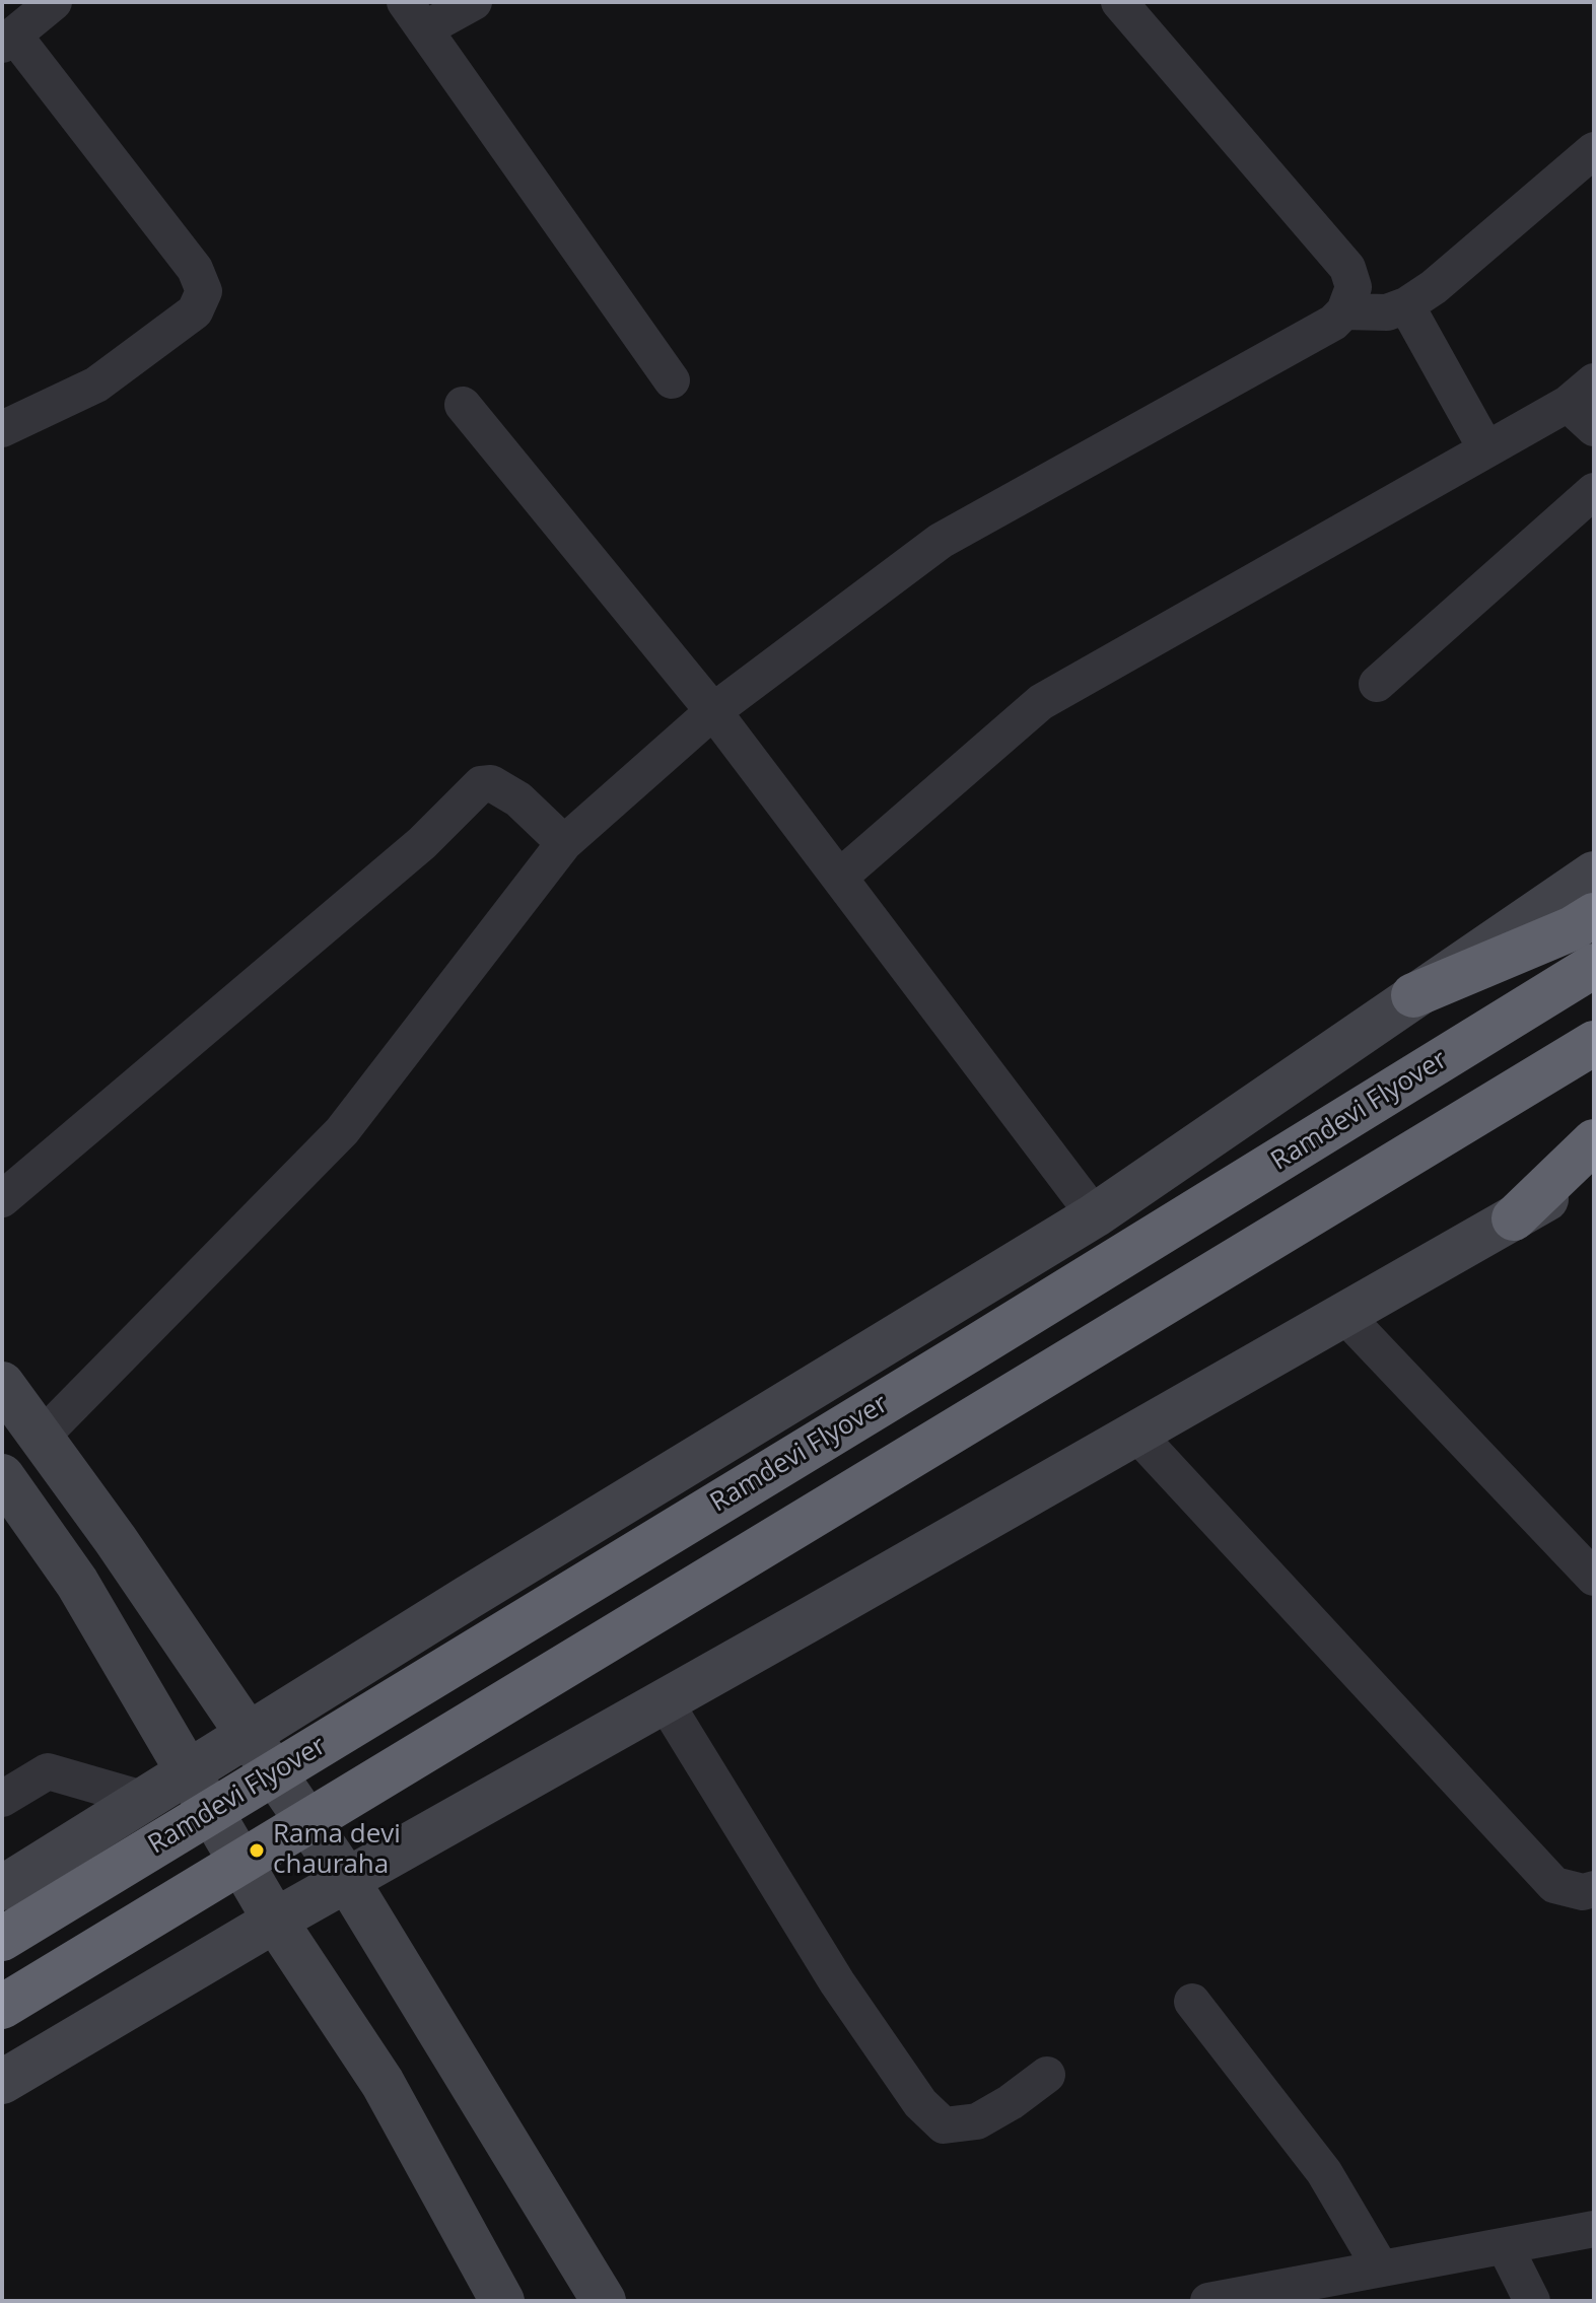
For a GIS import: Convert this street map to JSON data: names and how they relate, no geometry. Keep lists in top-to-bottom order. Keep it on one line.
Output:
{"streets":{"highway":["Ramdevi Flyover"]},"places":["Rama devi chauraha"]}
